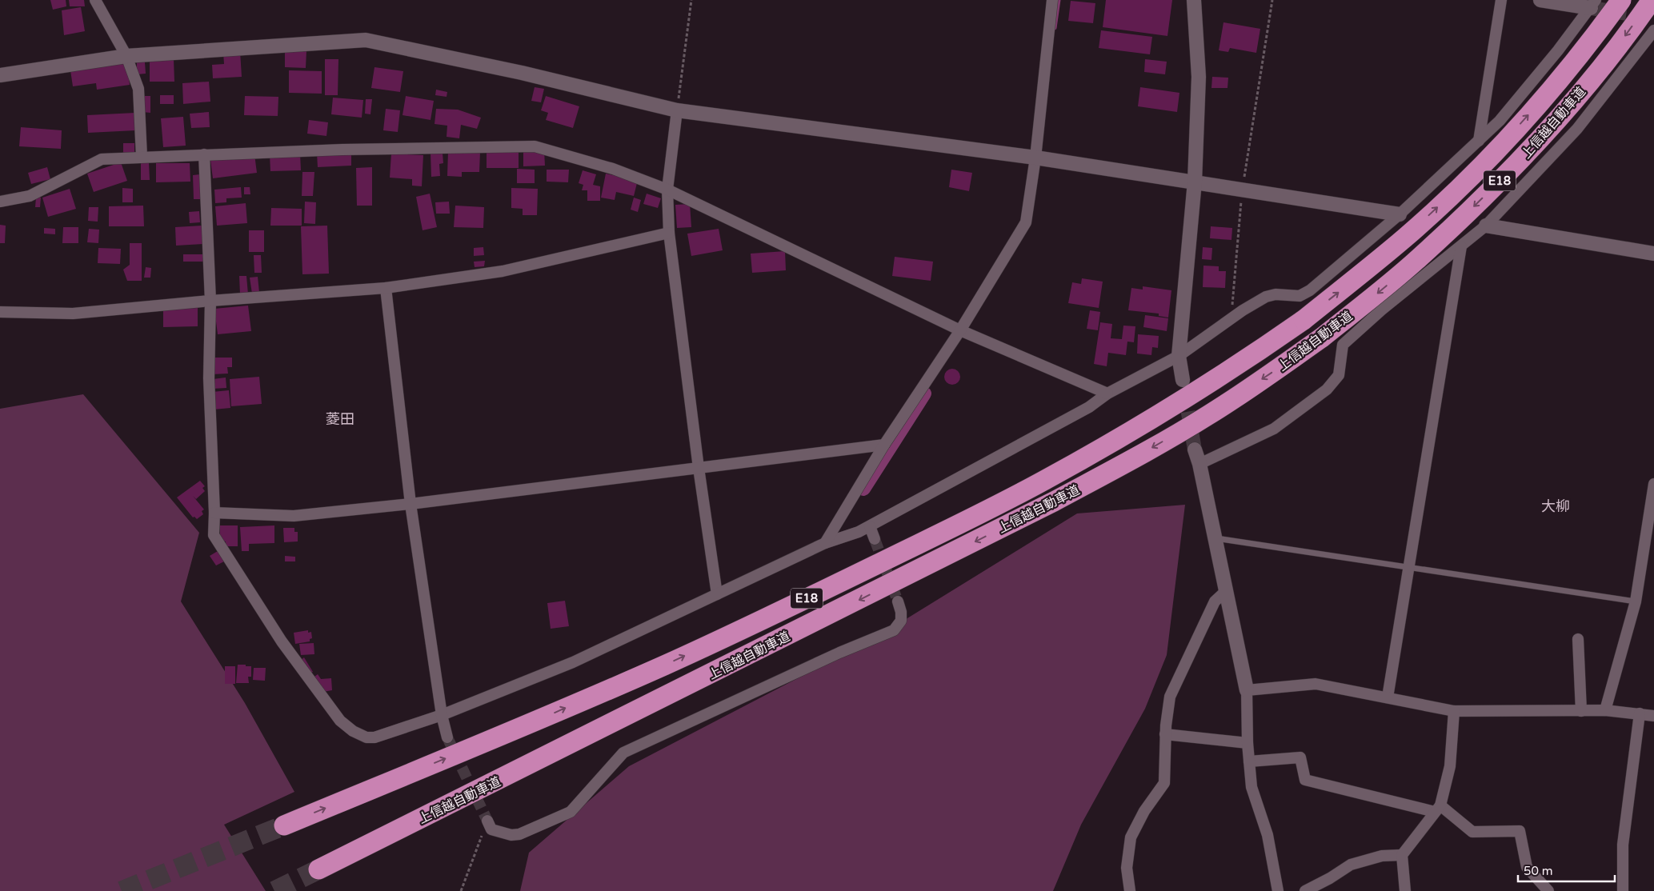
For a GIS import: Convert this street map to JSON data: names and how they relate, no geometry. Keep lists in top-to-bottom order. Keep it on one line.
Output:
{"streets":{"highway":["上信越自動車道","E18"]},"districts":["菱田","大柳"],"scale_bar":"50 m"}
